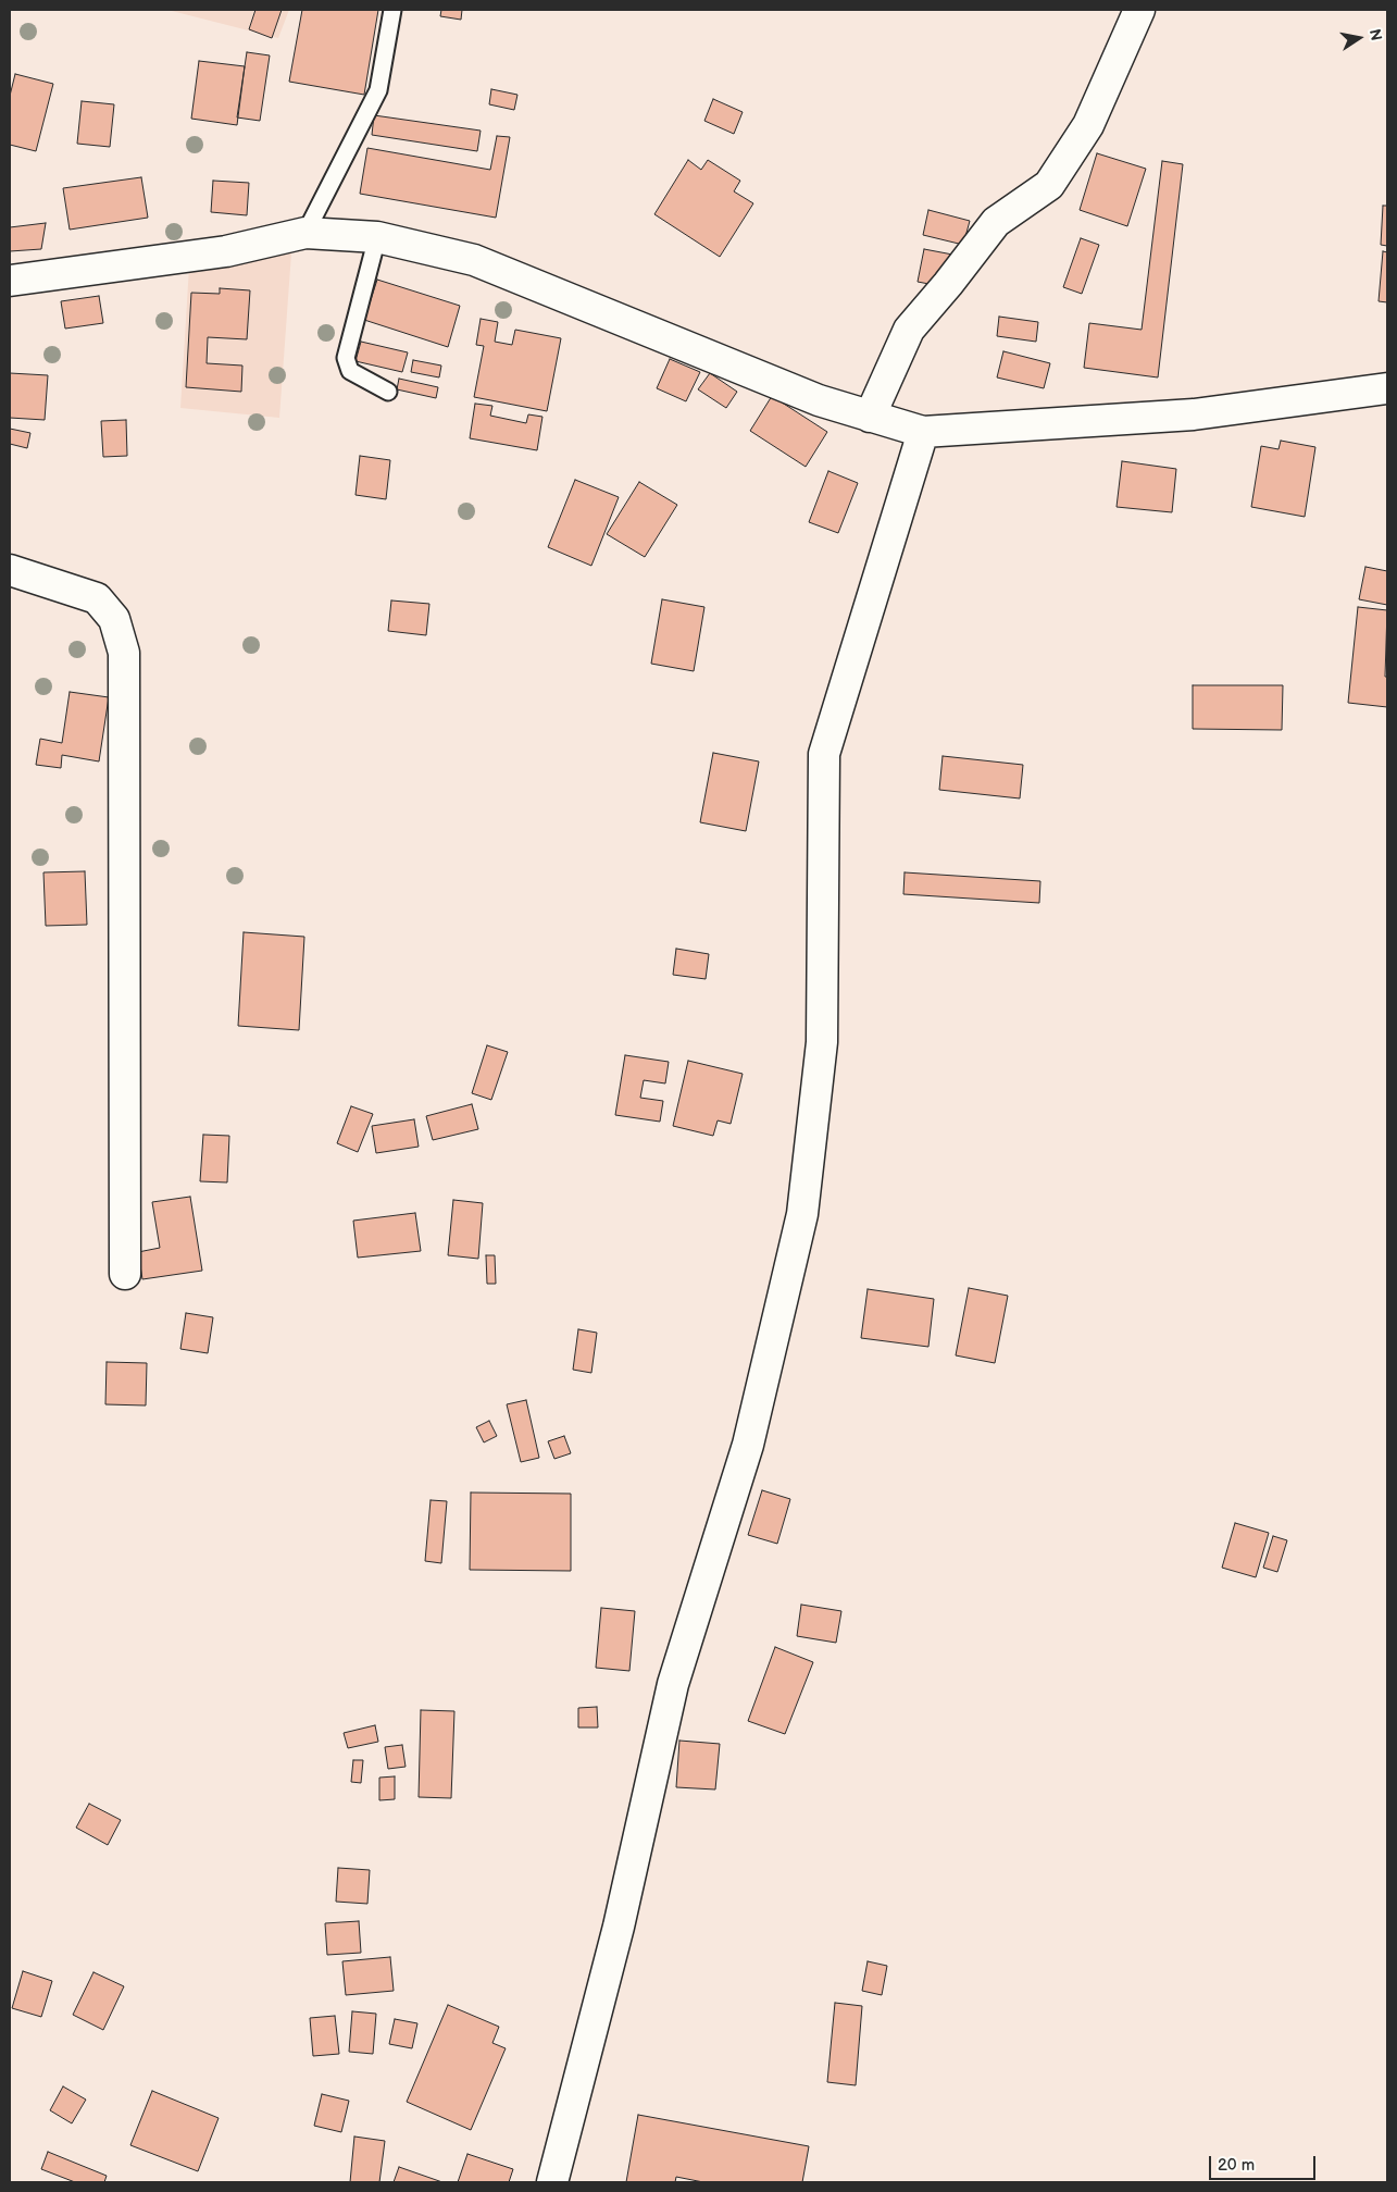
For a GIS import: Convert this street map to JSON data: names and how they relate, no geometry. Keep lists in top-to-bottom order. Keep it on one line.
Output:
{"scale_bar":"20 m","north":"right"}
